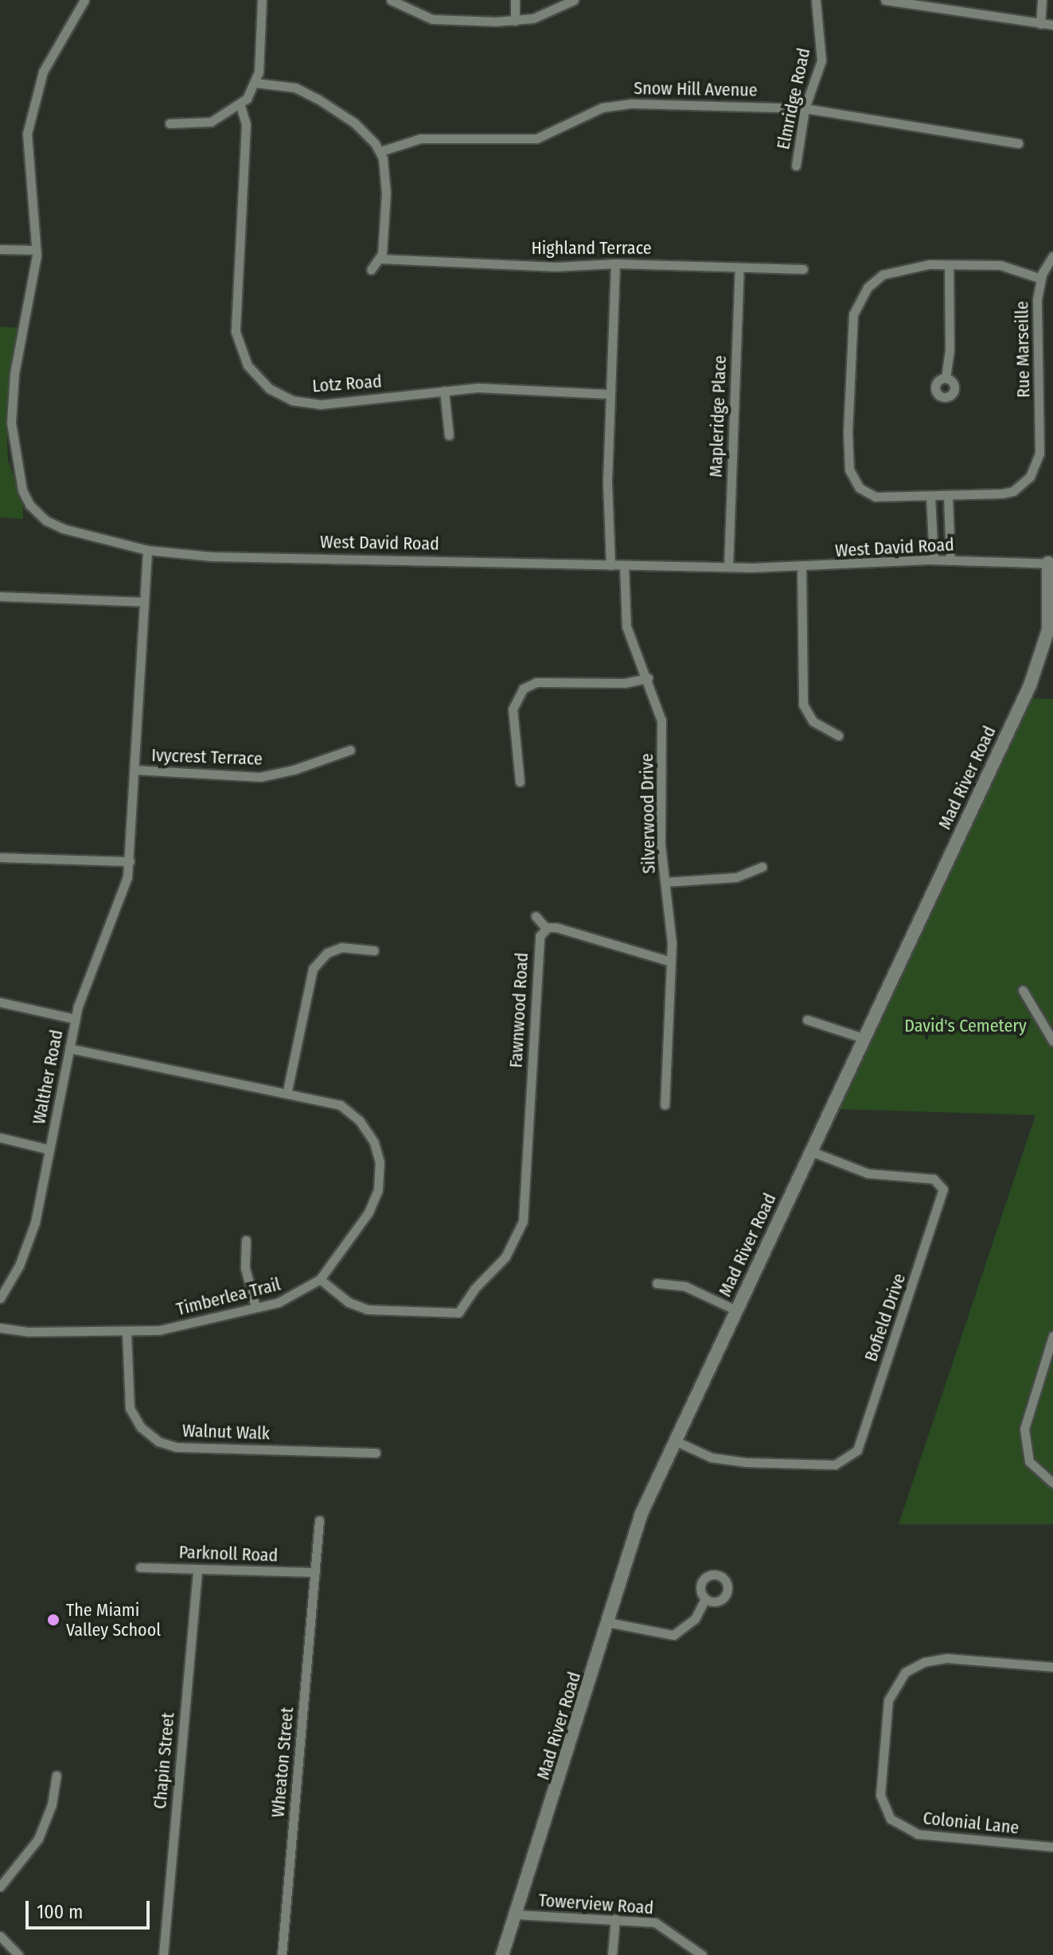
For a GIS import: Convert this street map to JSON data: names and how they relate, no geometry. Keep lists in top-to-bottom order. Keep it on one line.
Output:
{"streets":{"street":["Snow Hill Avenue","Elmridge Road","Highland Terrace","Rue Marseille","Lotz Road","Mapleridge Place","West David Road","Ivycrest Terrace","Mad River Road","Silverwood Drive","Fawnwood Road","Walther Road","Timberlea Trail","Bofield Drive","Walnut Walk","Parknoll Road","Chapin Street","Wheaton Street","Colonial Lane","Towerview Road"]},"crossings":[["Snow Hill Avenue","Elmridge Road"],["Highland Terrace","Mapleridge Place"],["Mapleridge Place","West David Road"],["West David Road","Mad River Road"],["West David Road","Silverwood Drive"],["Mad River Road","Bofield Drive"],["Mad River Road","Towerview Road"],["Fawnwood Road","Timberlea Trail"],["Walther Road","Timberlea Trail"],["Timberlea Trail","Walnut Walk"],["Parknoll Road","Chapin Street"],["Parknoll Road","Wheaton Street"]],"parks":["David's Cemetery"],"places":["The Miami Valley School"],"scale_bar":"100 m"}
